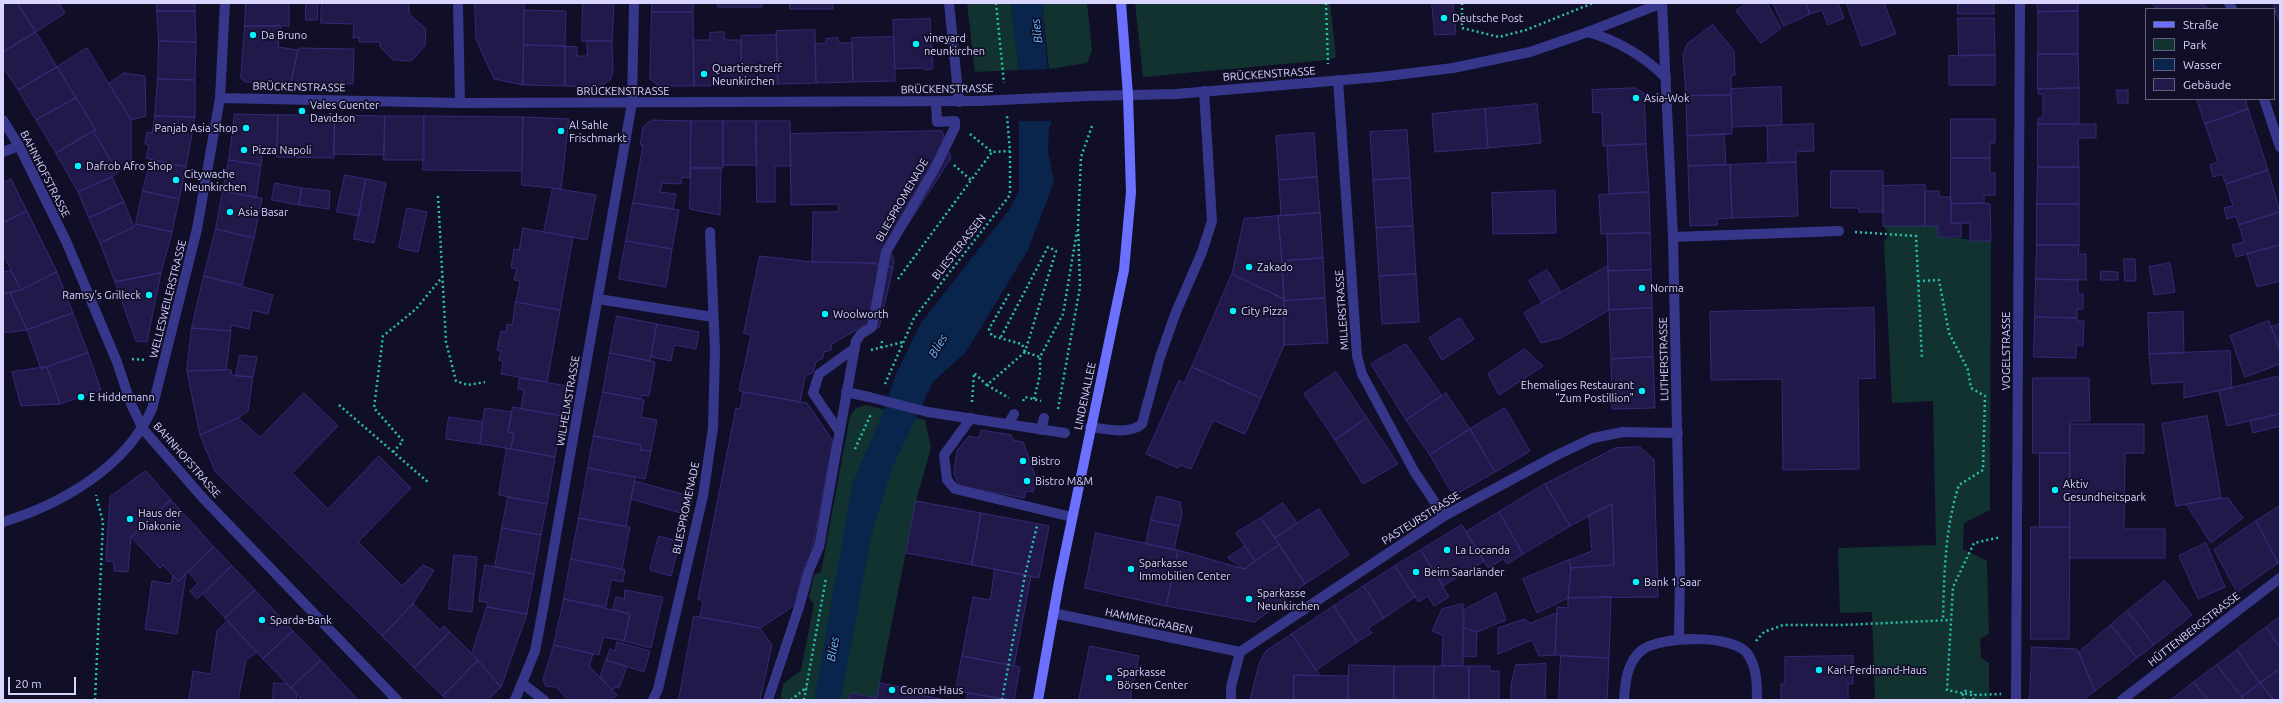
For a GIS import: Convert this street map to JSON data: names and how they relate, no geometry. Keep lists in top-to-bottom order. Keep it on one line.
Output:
{"streets":{"main road":["LINDENALLEE"],"street":["BRÜCKENSTRASSE","BAHNHOFSTRASSE","BLIESPROMENADE","WELLESWEILERSTRASSE","MILLERSTRASSE","VOGELSTRASSE","LUTHERSTRASSE","WILHELMSTRASSE","PASTEURSTRASSE","HAMMERGRABEN","HÜTTENBERGSTRASSE"],"path":["BLIESTERASSEN"]},"crossings":[["BRÜCKENSTRASSE","BLIESPROMENADE"],["BRÜCKENSTRASSE","WELLESWEILERSTRASSE"],["BRÜCKENSTRASSE","MILLERSTRASSE"],["BRÜCKENSTRASSE","LUTHERSTRASSE"],["BRÜCKENSTRASSE","LINDENALLEE"],["BRÜCKENSTRASSE","WILHELMSTRASSE"],["BAHNHOFSTRASSE","WELLESWEILERSTRASSE"],["MILLERSTRASSE","PASTEURSTRASSE"],["LUTHERSTRASSE","PASTEURSTRASSE"],["LINDENALLEE","HAMMERGRABEN"],["PASTEURSTRASSE","HAMMERGRABEN"]],"water":["Blies"],"places":["Deutsche Post","Da Bruno","vineyard neunkirchen","Quartierstreff Neunkirchen","Asia-Wok","Vales Guenter Davidson","Panjab Asia Shop","Al Sahle Frischmarkt","Pizza Napoli","Dafrob Afro Shop","Citywache Neunkirchen","Asia Basar","Zakado","Norma","Ramsy's Grilleck","City Pizza","Woolworth","Ehemaliges Restaurant \"Zum Postillion\"","E Hiddemann","Bistro","Bistro M&M","Aktiv Gesundheitspark","Haus der Diakonie","La Locanda","Sparkasse Immobilien Center","Beim Saarländer","Bank 1 Saar","Sparkasse Neunkirchen","Sparda-Bank","Karl-Ferdinand-Haus","Sparkasse Börsen Center","Corona-Haus"],"legend":["Straße","Park","Wasser","Gebäude"],"scale_bar":"20 m"}
